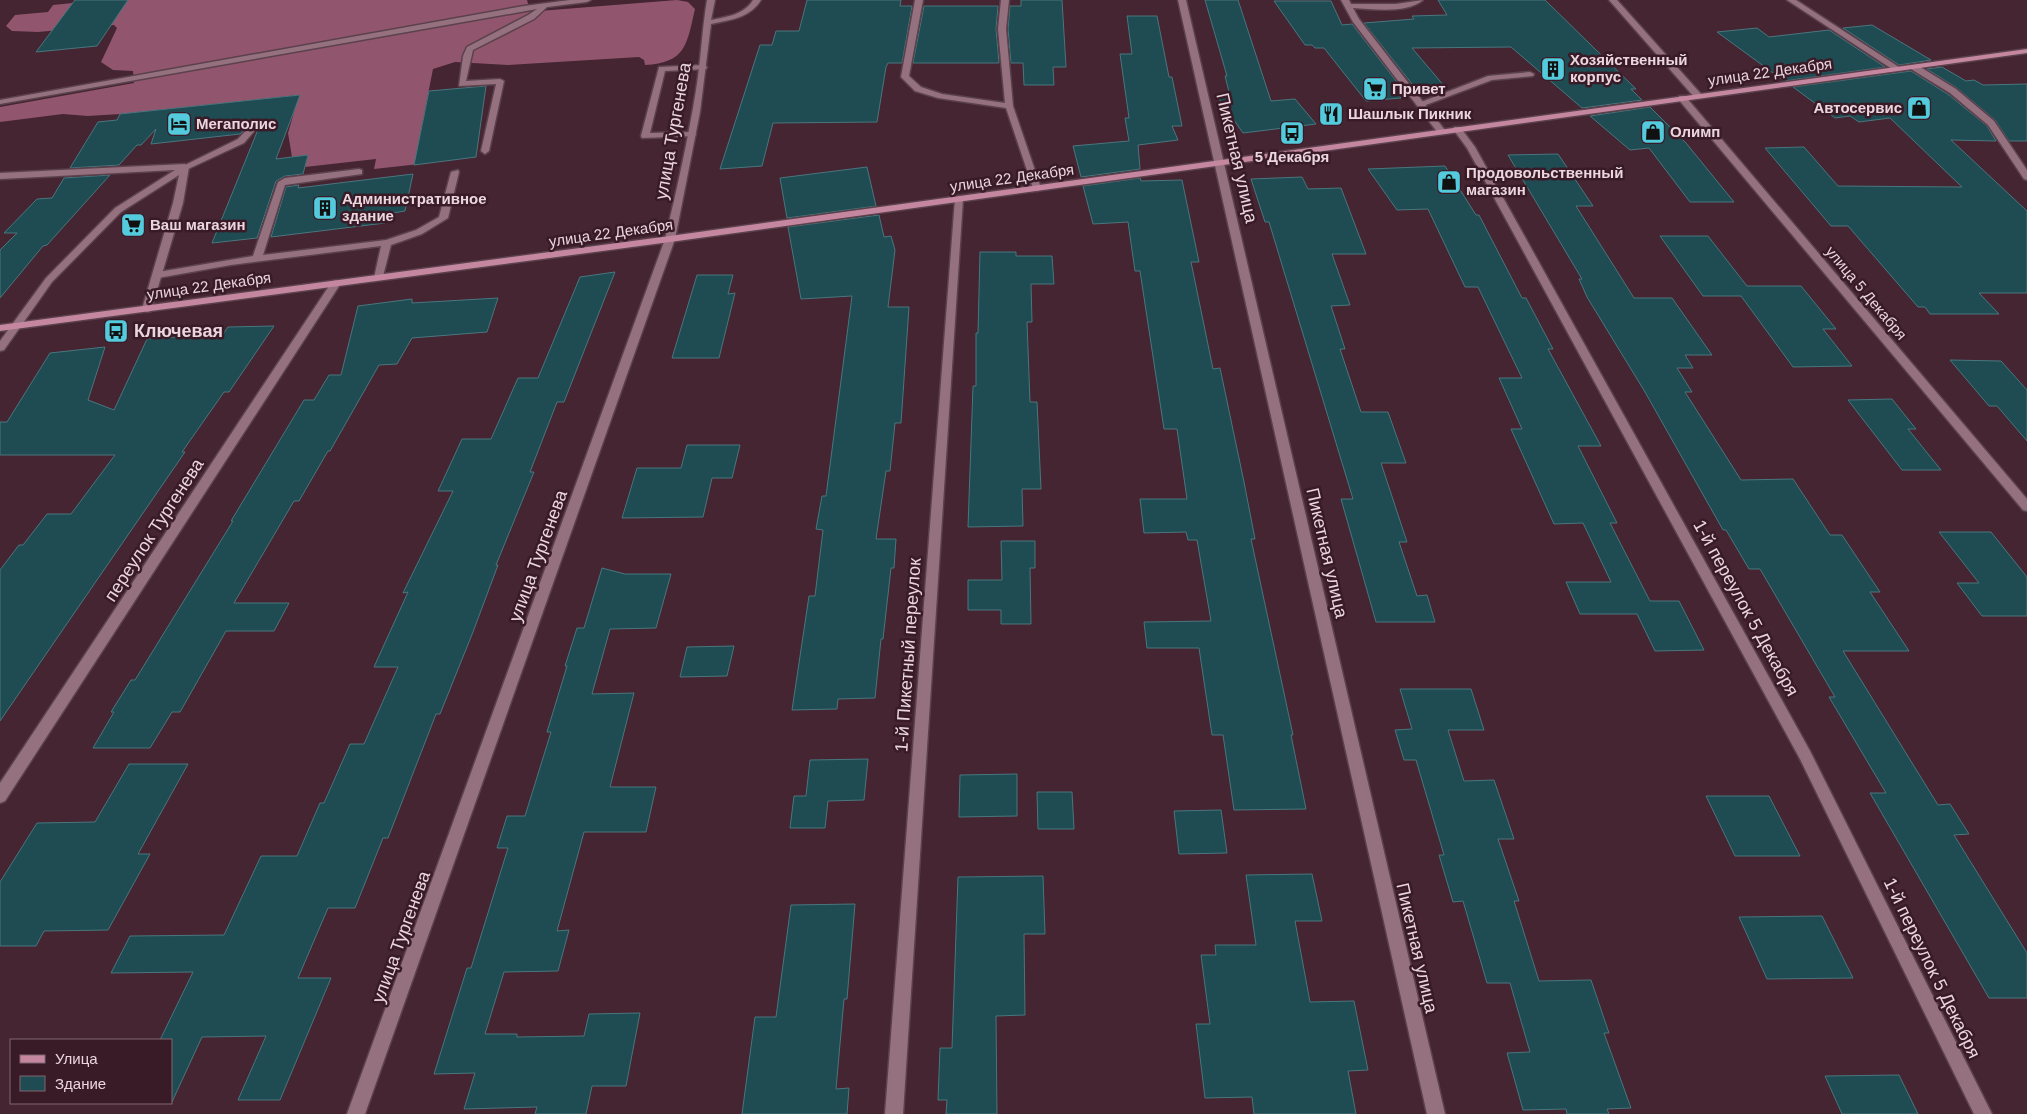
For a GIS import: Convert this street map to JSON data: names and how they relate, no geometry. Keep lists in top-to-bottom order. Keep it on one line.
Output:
{"streets":{"main road":["улица 22 Декабря"],"street":["улица Тургенева","Пикетная улица","улица 5 Декабря","переулок Тургенева","1-й переулок 5 Декабря","1-й Пикетный переулок"]},"crossings":[["улица 22 Декабря","улица Тургенева"],["улица 22 Декабря","Пикетная улица"],["улица 22 Декабря","улица 5 Декабря"],["улица 22 Декабря","переулок Тургенева"],["улица 22 Декабря","1-й переулок 5 Декабря"],["улица 22 Декабря","1-й Пикетный переулок"]],"places":{"building":["Хозяйственный корпус","Административное здание"],"supermarket":["Привет","Ваш магазин"],"shop":["Автосервис","Олимп","Продовольственный магазин"],"restaurant":["Шашлык Пикник"],"hotel":["Мегаполис"],"bus stop":["5 Декабря","Ключевая"]},"legend":["Улица","Здание"]}
